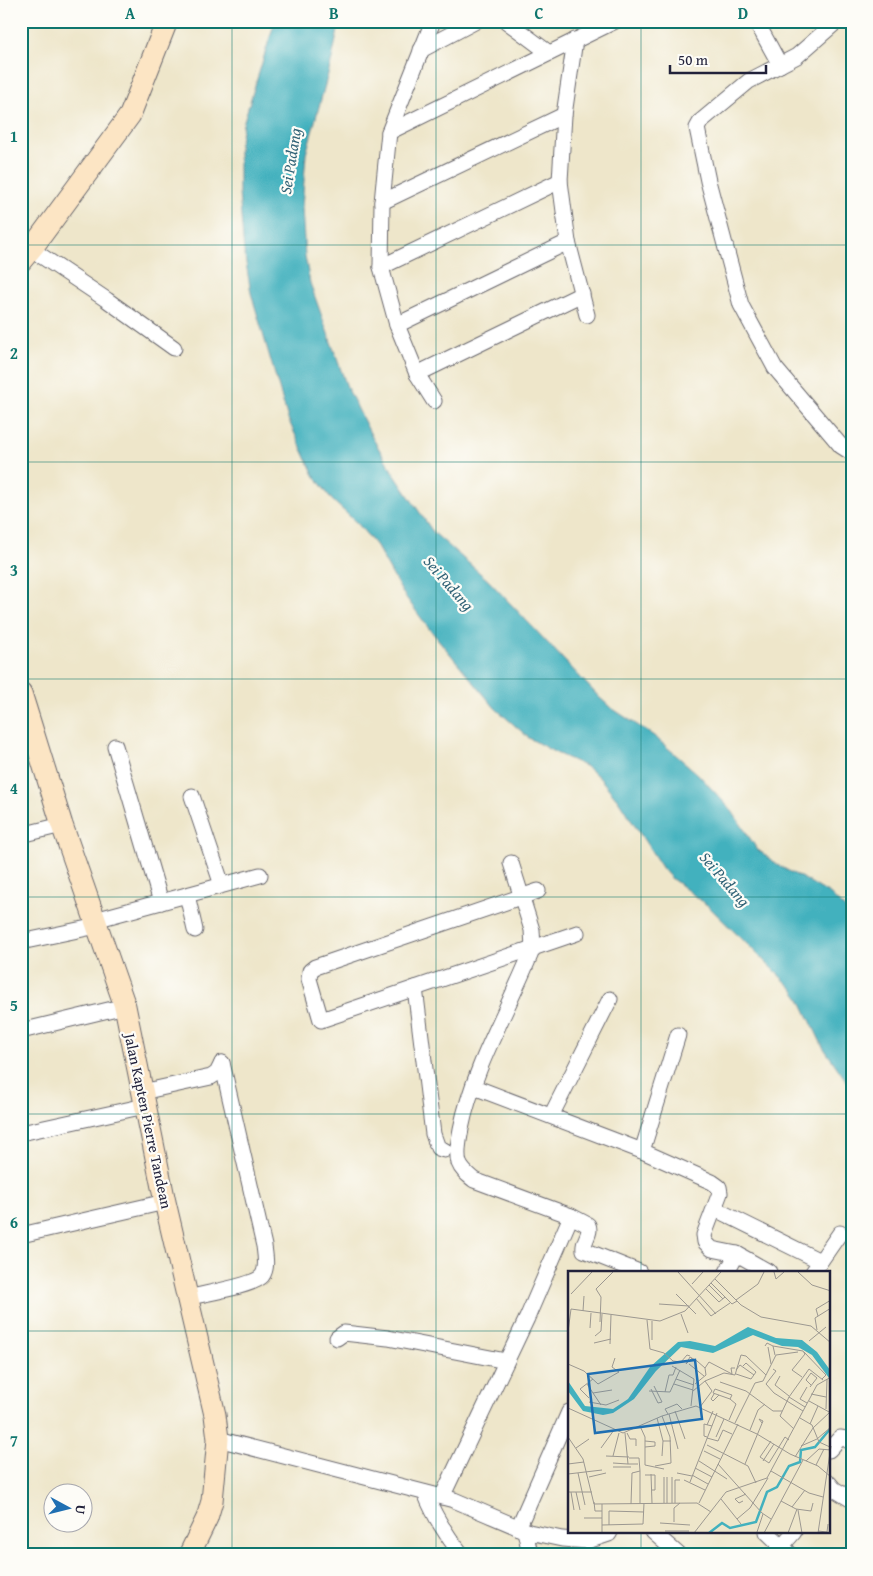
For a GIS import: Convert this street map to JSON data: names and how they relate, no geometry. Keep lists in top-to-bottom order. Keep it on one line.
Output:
{"streets":{"main road":["Jalan Kapten Pierre Tandean"]},"water":["Sei Padang"],"scale_bar":"50 m","north":"right","grid":{"columns":["A","B","C","D"],"rows":["1","2","3","4","5","6","7"]}}
